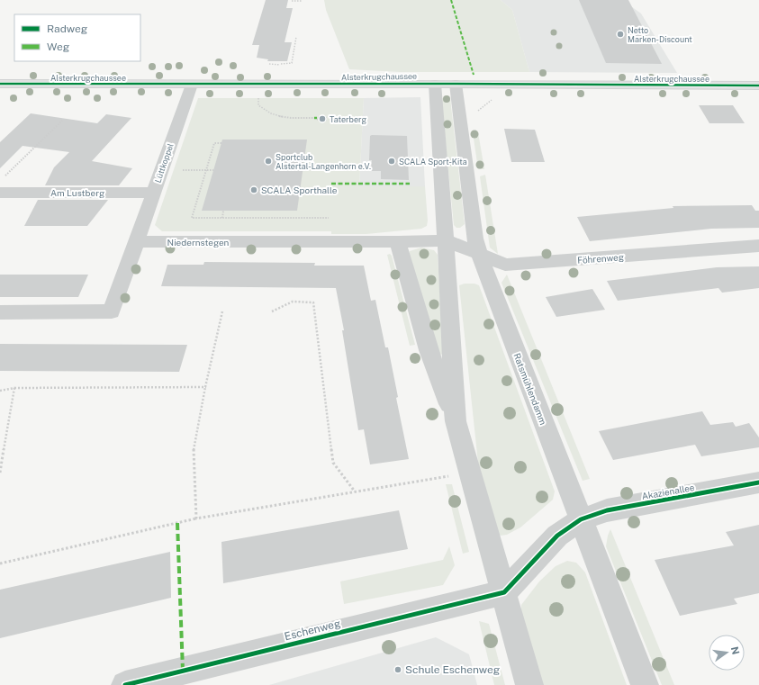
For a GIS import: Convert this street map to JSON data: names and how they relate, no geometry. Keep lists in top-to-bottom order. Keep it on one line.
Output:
{"streets":{"main road":["Alsterkrugchaussee"],"street":["Lüttkoppel","Am Lustberg","Niedernstegen","Föhrenweg","Ratsmühlendamm","Akazienallee","Eschenweg"]},"crossings":[["Alsterkrugchaussee","Lüttkoppel"],["Alsterkrugchaussee","Ratsmühlendamm"],["Lüttkoppel","Am Lustberg"],["Lüttkoppel","Niedernstegen"],["Niedernstegen","Föhrenweg"],["Föhrenweg","Ratsmühlendamm"],["Ratsmühlendamm","Akazienallee"],["Akazienallee","Eschenweg"]],"places":["Netto Marken-Discount","Taterberg","Sportclub Alstertal-Langenhorn e.V.","SCALA Sport-Kita","SCALA Sporthalle","Schule Eschenweg"],"legend":["Radweg","Weg"],"north":"right"}
